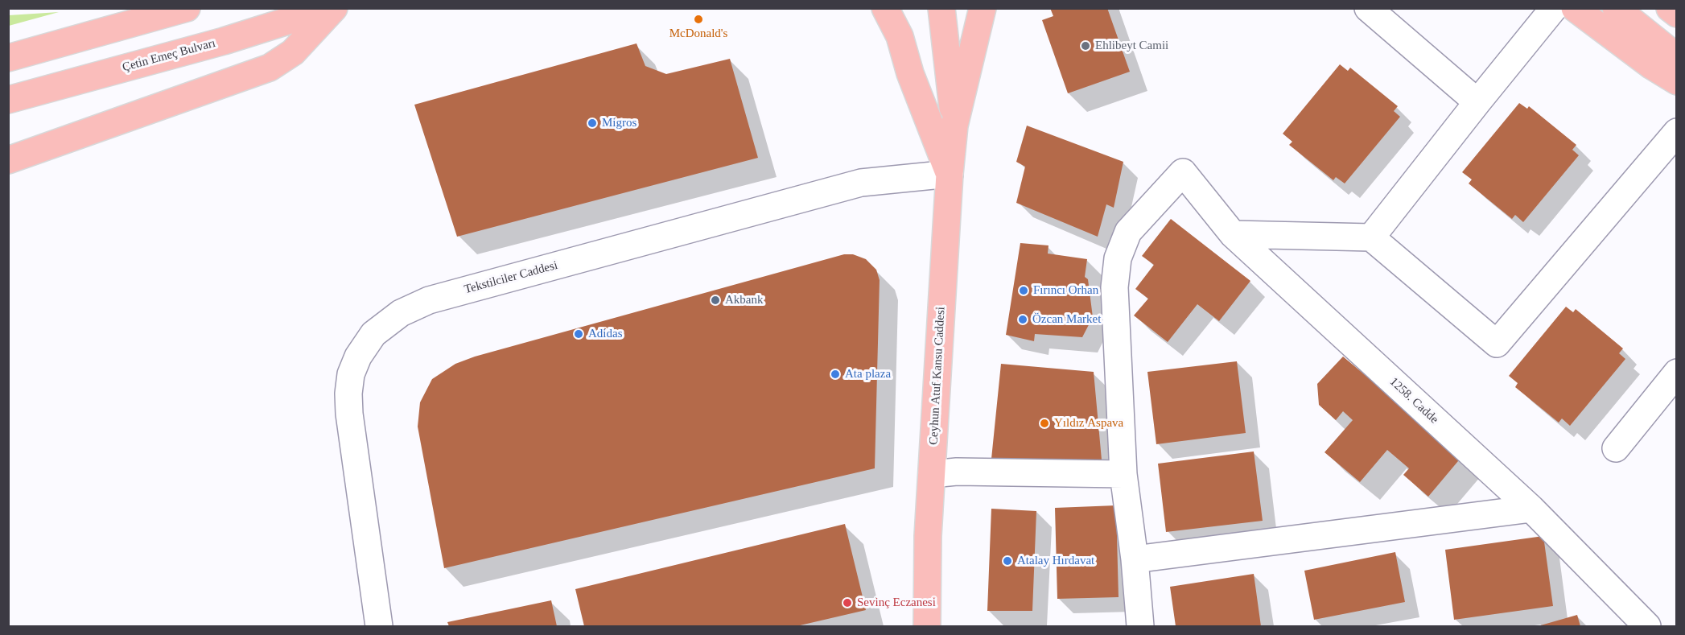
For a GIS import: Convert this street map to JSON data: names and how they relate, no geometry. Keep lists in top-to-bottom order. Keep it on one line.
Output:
{"streets":{"main road":["Çetin Emeç Bulvarı","Ceyhun Atuf Kansu Caddesi"],"street":["Tekstilciler Caddesi","1258. Cadde"]},"crossings":[["Tekstilciler Caddesi","Ceyhun Atuf Kansu Caddesi"]],"places":["McDonald's","Ehlibeyt Camii","Migros","Fırıncı Orhan","Akbank","Özcan Market","Adidas","Ata plaza","Yıldız Aspava","Atalay Hırdavat","Sevinç Eczanesi"]}
